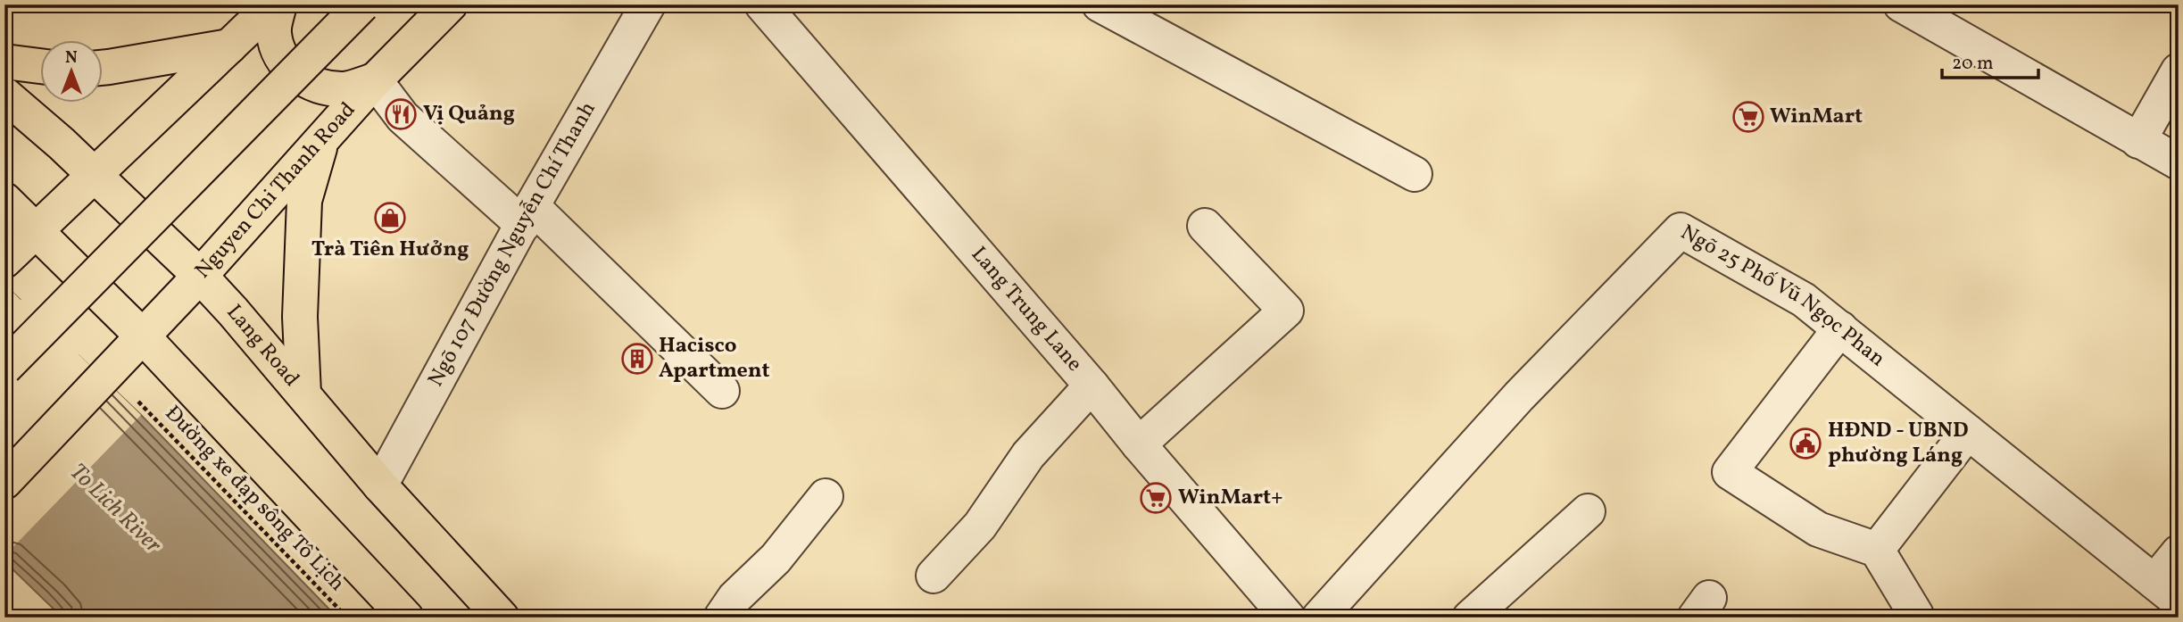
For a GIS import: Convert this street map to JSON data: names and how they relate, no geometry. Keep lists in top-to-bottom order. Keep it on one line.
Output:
{"streets":{"main road":["Nguyen Chi Thanh Road","Lang Road"],"street":["Ngõ 107 Đường Nguyễn Chí Thanh","Ngõ 25 Phố Vũ Ngọc Phan","Lang Trung Lane"],"path":["Đường xe đạp sông Tô Lịch"]},"crossings":[["Nguyen Chi Thanh Road","Lang Road"],["Ngõ 107 Đường Nguyễn Chí Thanh","Lang Road"]],"water":["To Lich River"],"places":{"restaurant":["Vị Quảng"],"supermarket":["WinMart","WinMart+"],"shop":["Trà Tiên Hưởng"],"building":["Hacisco Apartment"],"public building":["HĐND - UBND phường Láng"]},"scale_bar":"20 m","north":"top"}
